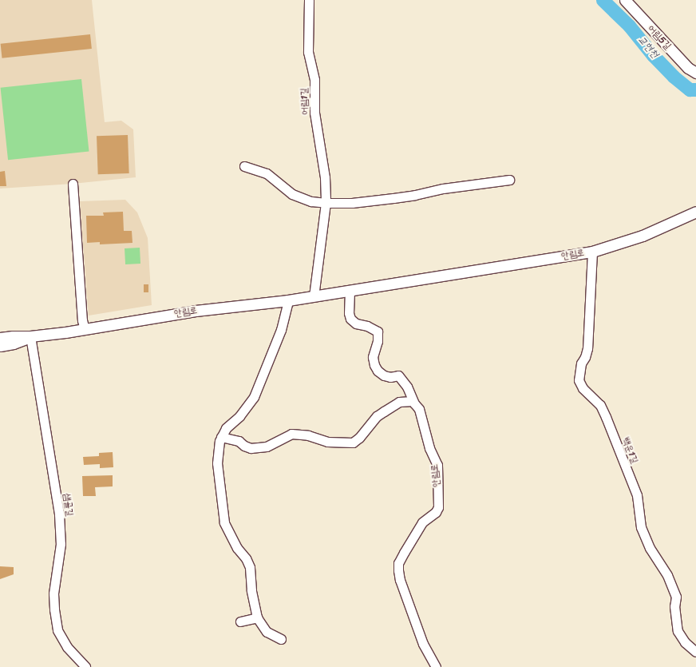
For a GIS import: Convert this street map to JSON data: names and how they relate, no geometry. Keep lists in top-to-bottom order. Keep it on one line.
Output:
{"streets":{"street":["어림5길","어림1길","안림로","백운1길","샘골길"]},"crossings":[["어림1길","안림로"],["안림로","백운1길"],["안림로","샘골길"]],"water":["교현천"]}
